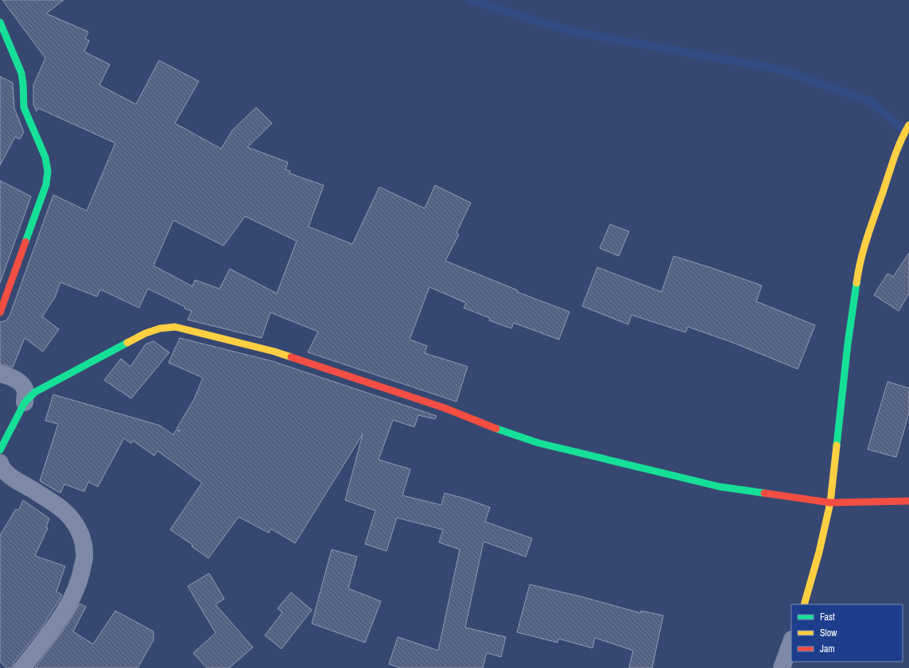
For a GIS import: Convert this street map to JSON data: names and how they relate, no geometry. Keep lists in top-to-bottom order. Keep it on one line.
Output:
{"legend":["Fast","Slow","Jam"]}
